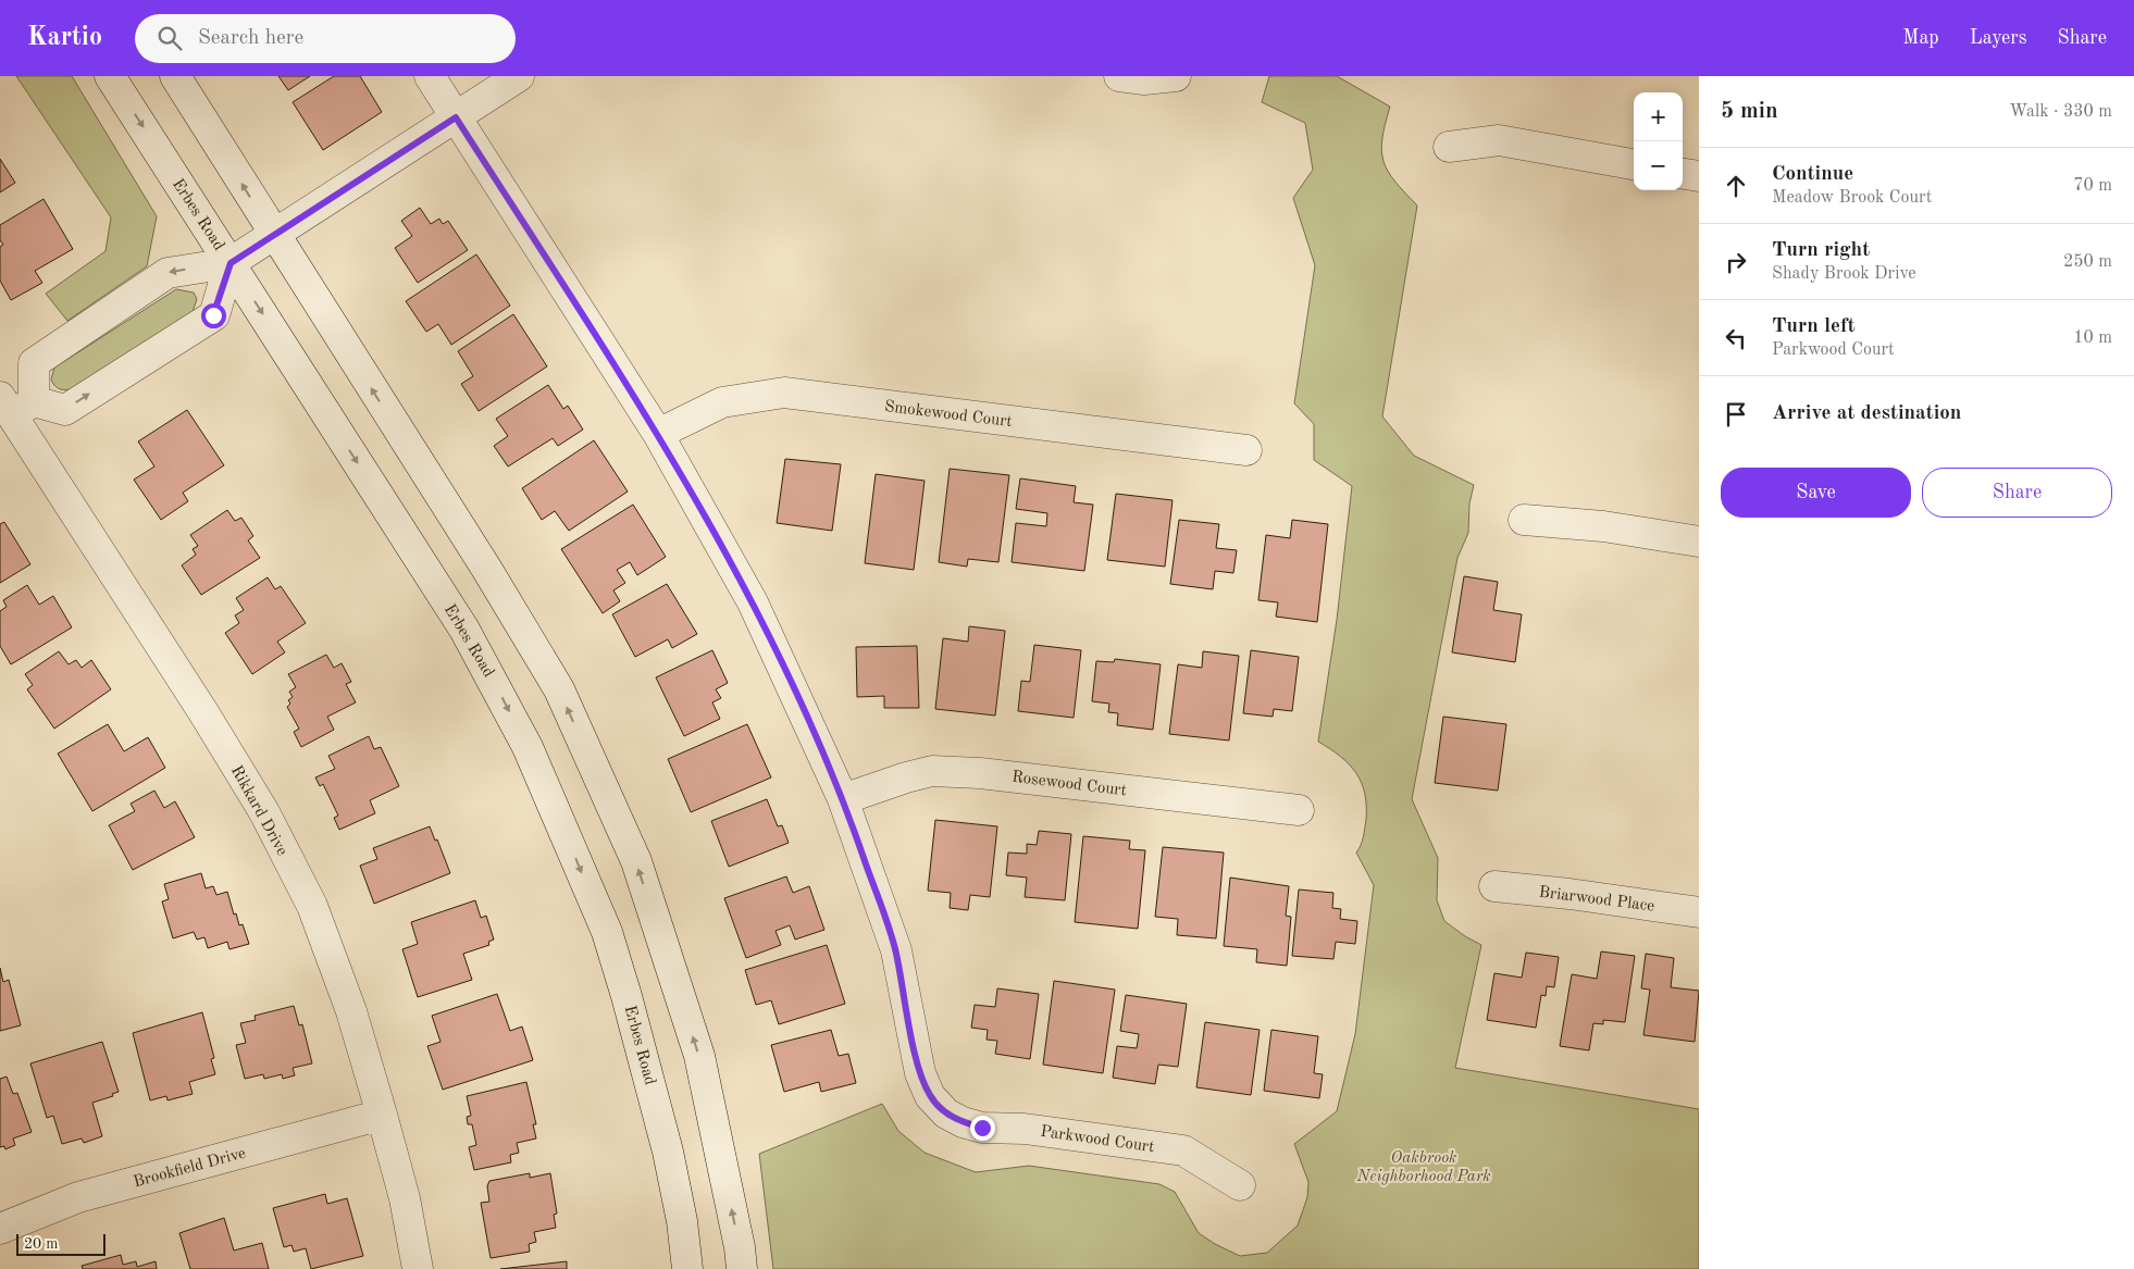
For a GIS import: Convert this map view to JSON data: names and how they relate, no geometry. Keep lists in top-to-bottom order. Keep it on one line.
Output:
{"streets":{"street":["Erbes Road","Smokewood Court","Rosewood Court","Rikkard Drive","Briarwood Place","Parkwood Court","Brookfield Drive"]},"crossings":[["Rosewood Court","Parkwood Court"],["Rikkard Drive","Brookfield Drive"]],"parks":["Oakbrook Neighborhood Park"],"scale_bar":"20 m","page":{"header":"Kartio","search":"Search here","nav":["Map","Layers","Share"],"heading":["5 min","Walk · 330 m"],"map_buttons":["+","−"],"list":[["Continue","Meadow Brook Court","70 m"],["Turn right","Shady Brook Drive","250 m"],["Turn left","Parkwood Court","10 m"],"Arrive at destination"],"buttons":["Save","Share"],"scale":"20 m"}}
